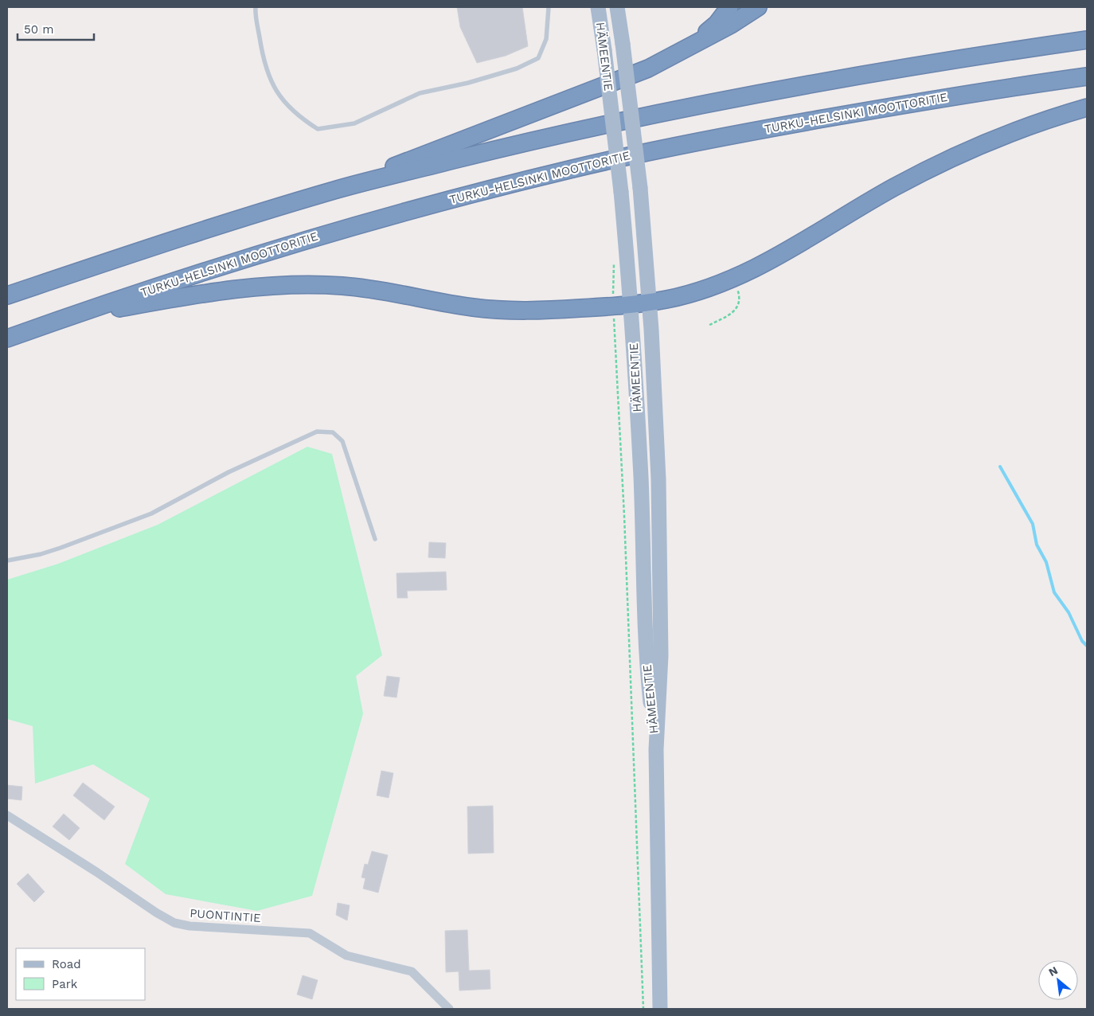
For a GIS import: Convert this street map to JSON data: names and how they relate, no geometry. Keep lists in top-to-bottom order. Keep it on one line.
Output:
{"streets":{"highway":["TURKU-HELSINKI MOOTTORITIE"],"main road":["HÄMEENTIE"],"street":["PUONTINTIE"]},"legend":["Road","Park"],"scale_bar":"50 m","north":"top left"}
